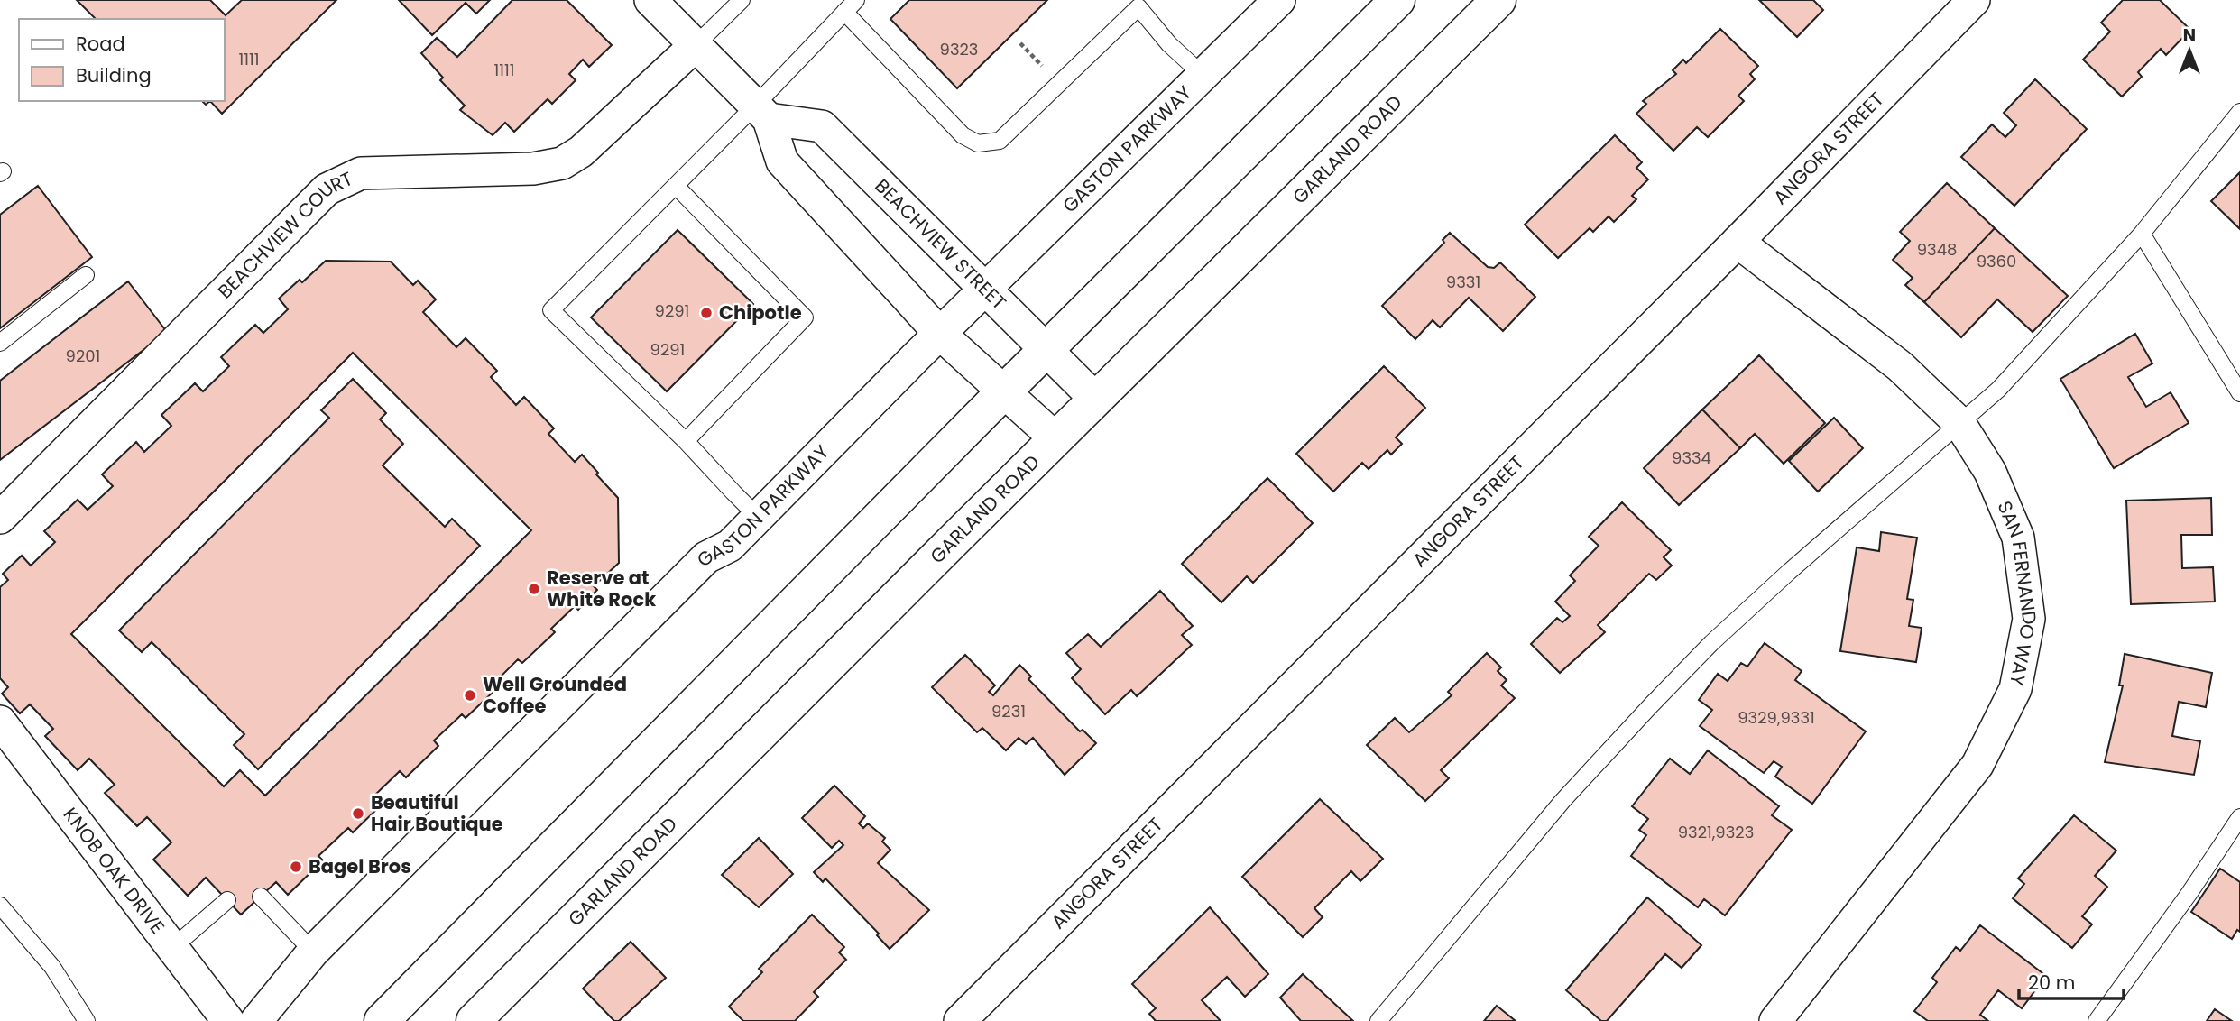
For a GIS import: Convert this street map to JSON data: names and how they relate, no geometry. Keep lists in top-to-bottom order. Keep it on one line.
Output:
{"streets":{"main road":["GARLAND ROAD"],"street":["GASTON PARKWAY","ANGORA STREET","BEACHVIEW COURT","BEACHVIEW STREET","SAN FERNANDO WAY","KNOB OAK DRIVE"]},"crossings":[["GASTON PARKWAY","BEACHVIEW STREET"],["ANGORA STREET","SAN FERNANDO WAY"],["GARLAND ROAD","BEACHVIEW STREET"]],"places":["Chipotle","Reserve at White Rock","Well Grounded Coffee","Beautiful Hair Boutique","Bagel Bros"],"house_numbers":["9323","1111","1111","9348","9360","9331","9291","9291","9201","9334","9231","9329,9331","9321,9323"],"legend":["Road","Building"],"scale_bar":"20 m","north":"top"}
